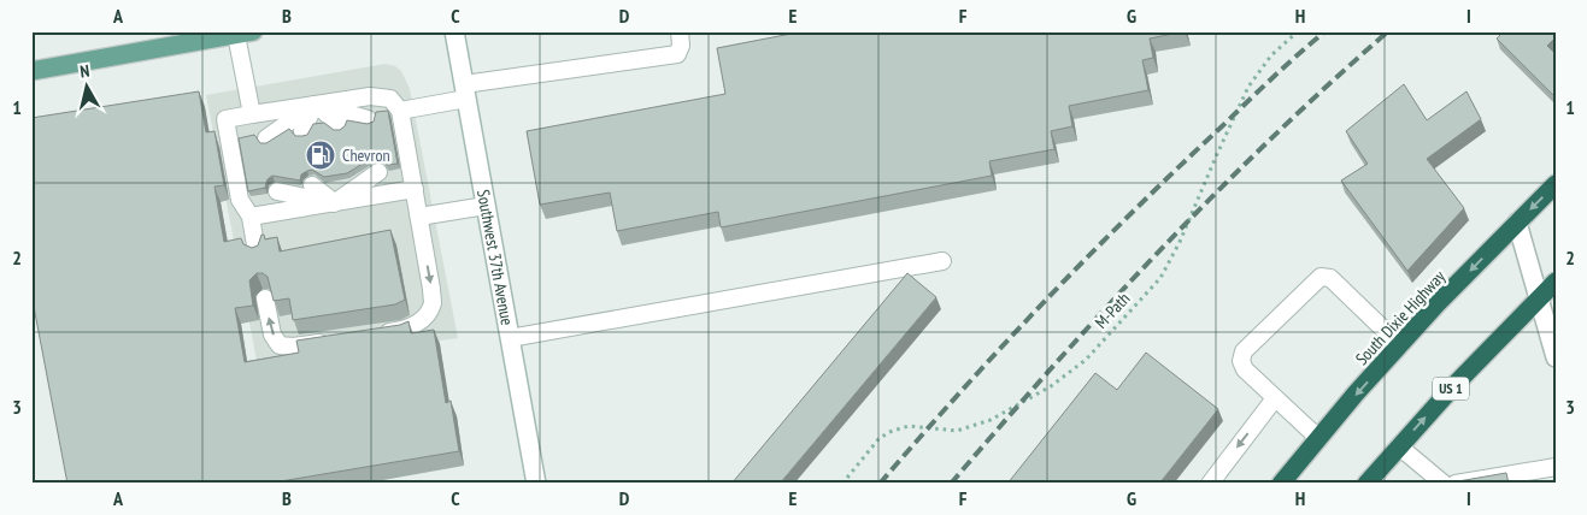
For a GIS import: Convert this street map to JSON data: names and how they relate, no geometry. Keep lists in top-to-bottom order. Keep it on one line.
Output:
{"streets":{"highway":["South Dixie Highway","US 1"],"main road":["Southwest 37th Avenue"],"path":["M-Path"]},"places":{"fuel station":["Chevron"]},"north":"top","grid":{"columns":["A","B","C","D","E","F","G","H","I"],"rows":["1","2","3"]}}
